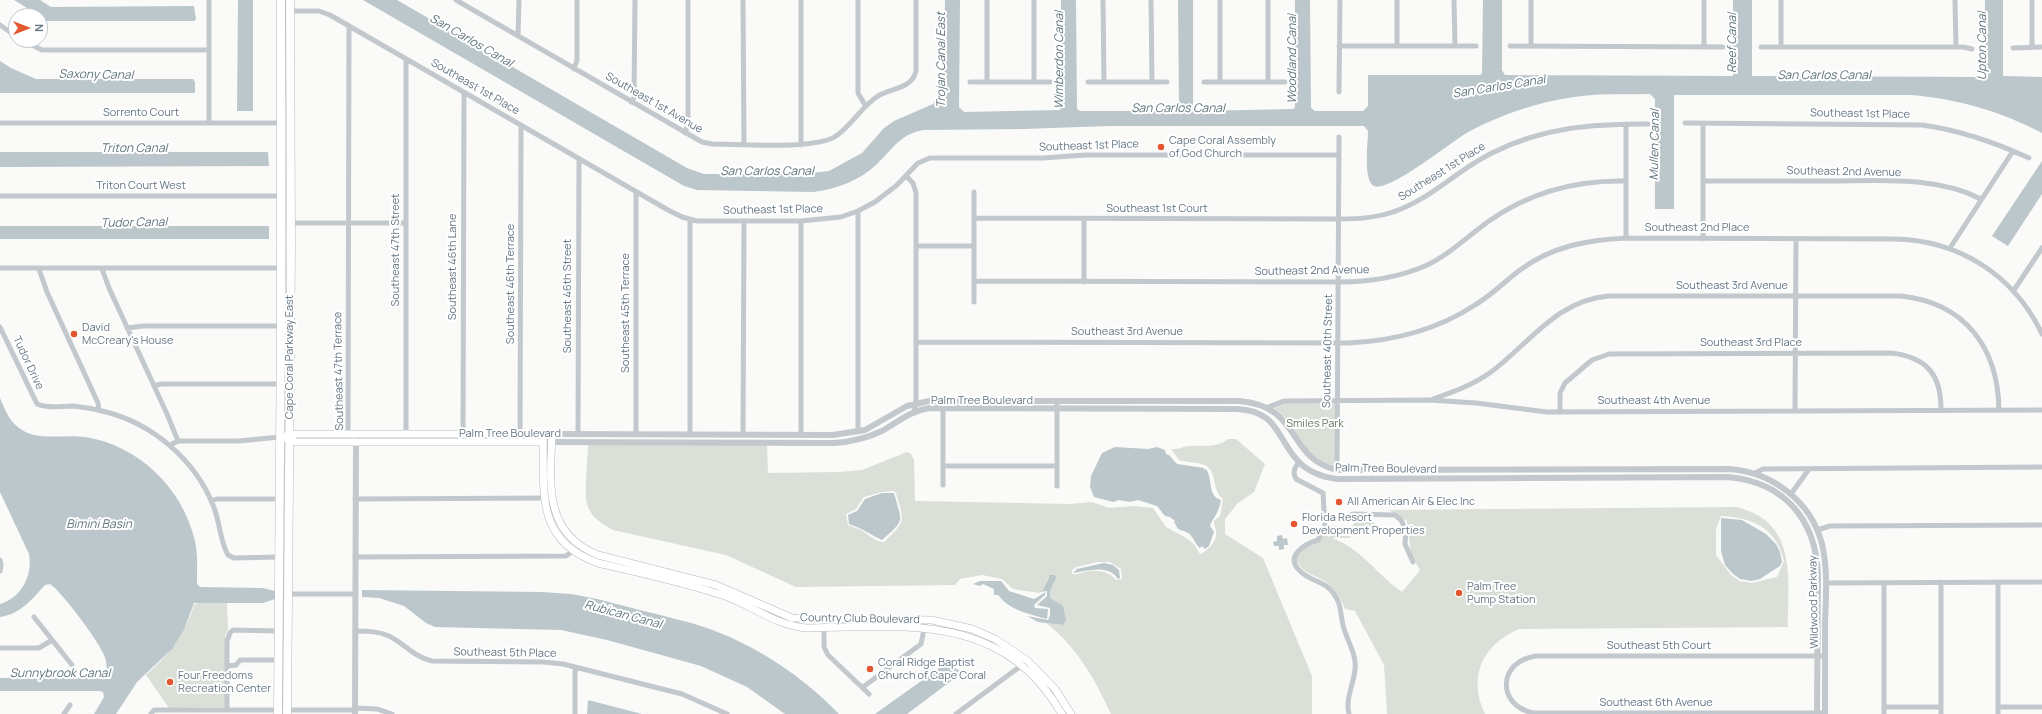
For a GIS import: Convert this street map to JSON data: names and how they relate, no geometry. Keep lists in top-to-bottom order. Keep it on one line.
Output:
{"streets":{"main road":["Cape Coral Parkway East","Palm Tree Boulevard","Country Club Boulevard"],"street":["Southeast 1st Place","Southeast 1st Avenue","Sorrento Court","Southeast 2nd Avenue","Triton Court West","Southeast 1st Court","Southeast 2nd Place","Southeast 47th Street","Southeast 46th Lane","Southeast 46th Terrace","Southeast 3rd Avenue","Southeast 46th Street","Southeast 45th Terrace","Southeast 3rd Place","Southeast 40th Street","Tudor Drive","Southeast 47th Terrace","Southeast 4th Avenue","Wildwood Parkway","Southeast 5th Court","Southeast 5th Place","Southeast 6th Avenue"]},"crossings":[["Southeast 1st Place","Southeast 1st Court"],["Southeast 1st Place","Southeast 47th Street"],["Southeast 1st Place","Southeast 46th Lane"],["Southeast 1st Place","Southeast 46th Terrace"],["Southeast 1st Place","Southeast 46th Street"],["Southeast 1st Place","Southeast 45th Terrace"],["Southeast 1st Place","Southeast 40th Street"],["Southeast 1st Place","Cape Coral Parkway East"],["Southeast 1st Place","Southeast 47th Terrace"],["Sorrento Court","Cape Coral Parkway East"],["Southeast 2nd Avenue","Southeast 40th Street"],["Triton Court West","Cape Coral Parkway East"],["Southeast 1st Court","Southeast 40th Street"],["Southeast 2nd Place","Southeast 3rd Avenue"],["Southeast 2nd Place","Southeast 40th Street"],["Southeast 47th Street","Palm Tree Boulevard"],["Southeast 46th Lane","Palm Tree Boulevard"],["Southeast 46th Terrace","Palm Tree Boulevard"],["Southeast 3rd Avenue","Southeast 40th Street"],["Southeast 3rd Avenue","Southeast 4th Avenue"],["Southeast 46th Street","Palm Tree Boulevard"],["Southeast 45th Terrace","Palm Tree Boulevard"],["Southeast 3rd Place","Southeast 4th Avenue"],["Southeast 40th Street","Palm Tree Boulevard"],["Southeast 40th Street","Southeast 4th Avenue"],["Cape Coral Parkway East","Tudor Drive"],["Cape Coral Parkway East","Palm Tree Boulevard"],["Southeast 47th Terrace","Palm Tree Boulevard"],["Southeast 47th Terrace","Southeast 5th Place"],["Palm Tree Boulevard","Southeast 4th Avenue"],["Palm Tree Boulevard","Wildwood Parkway"],["Palm Tree Boulevard","Country Club Boulevard"],["Wildwood Parkway","Southeast 5th Court"],["Wildwood Parkway","Southeast 6th Avenue"],["Southeast 5th Court","Southeast 6th Avenue"]],"water":["San Carlos Canal","Reef Canal","Upton Canal","Woodland Canal","Trojan Canal East","Wimberdon Canal","Saxony Canal","Mullen Canal","Triton Canal","Tudor Canal","Bimini Basin","Rubican Canal","Sunnybrook Canal"],"parks":["Smiles Park"],"places":["Cape Coral Assembly of God Church","David McCreary's House","All American Air & Elec Inc","Florida Resort Development Properties","Palm Tree Pump Station","Coral Ridge Baptist Church of Cape Coral","Four Freedoms Recreation Center"],"north":"right"}
